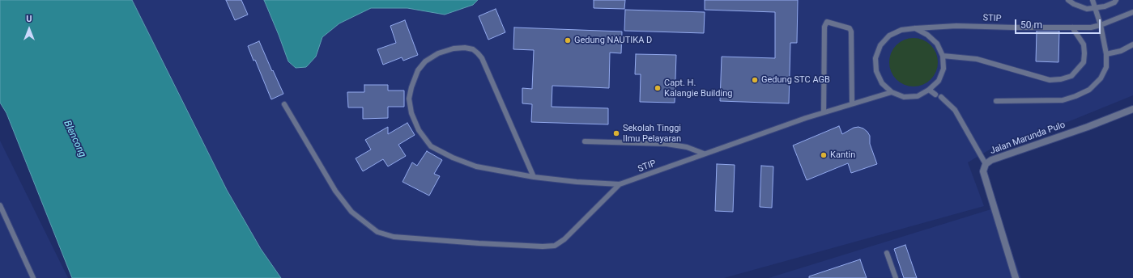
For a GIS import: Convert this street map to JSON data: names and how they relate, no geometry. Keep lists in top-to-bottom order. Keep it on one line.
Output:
{"streets":{"street":["Jalan Marunda Pulo"],"lane":["STIP"]},"water":["Blencong"],"places":["Gedung NAUTIKA D","Gedung STC AGB","Capt. H. Kalangie Building","Sekolah Tinggi Ilmu Pelayaran","Kantin"],"scale_bar":"50 m","north":"top"}
